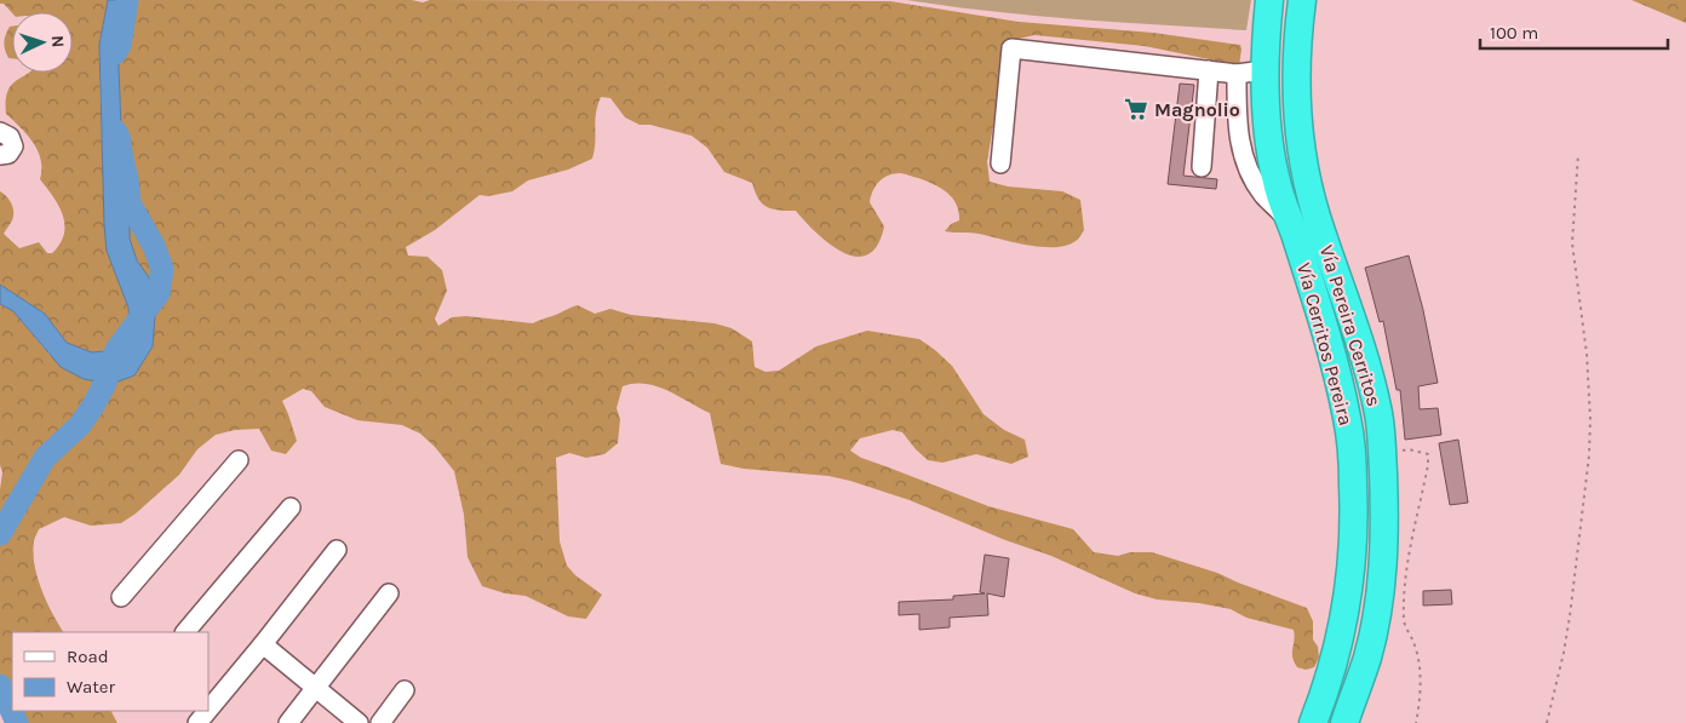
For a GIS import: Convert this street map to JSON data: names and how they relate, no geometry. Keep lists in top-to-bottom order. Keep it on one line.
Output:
{"streets":{"highway":["Vía Pereira Cerritos","Vía Cerritos Pereira"]},"crossings":[["Vía Pereira Cerritos","Vía Cerritos Pereira"]],"places":{"supermarket":["Magnolio"]},"legend":["Road","Water"],"scale_bar":"100 m","north":"right"}
